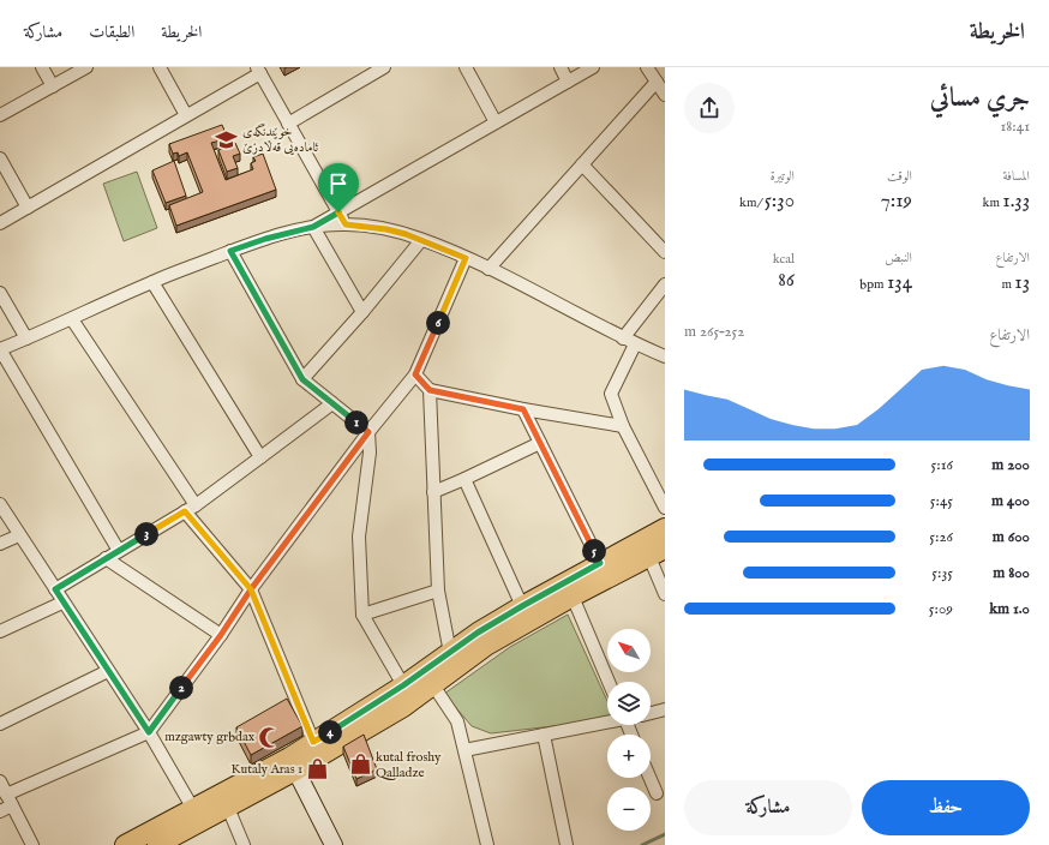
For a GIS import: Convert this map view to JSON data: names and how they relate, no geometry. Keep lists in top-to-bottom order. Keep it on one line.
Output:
{"places":{"school or university":["خوێندنگەی ئامادەیی قەڵادزێ"],"mosque":["mzgawty grbdax"],"shop":["kutal froshy Qalladze","Kutaly Aras 1"]},"north":"top left","page":{"header":"الخريطة","nav":["الخريطة","الطبقات","مشاركة"],"heading":["جري مسائي","18:41"],"stats":[["المسافة","1.33 km"],["الوقت","7:19"],["الوتيرة","5:30 /km"],["الارتفاع","13 m"],["النبض","134 bpm"],["kcal","86"]],"pins":["6","1","3","5","2","4"],"chart":["الارتفاع","252–265 m"],"list":[{"name":"200 m","note":"5:16"},{"name":"400 m","note":"5:45"},{"name":"600 m","note":"5:26"},{"name":"800 m","note":"5:35"},{"name":"1.0 km","note":"5:09"}],"map_buttons":["+","−"],"buttons":["حفظ","مشاركة"]}}
